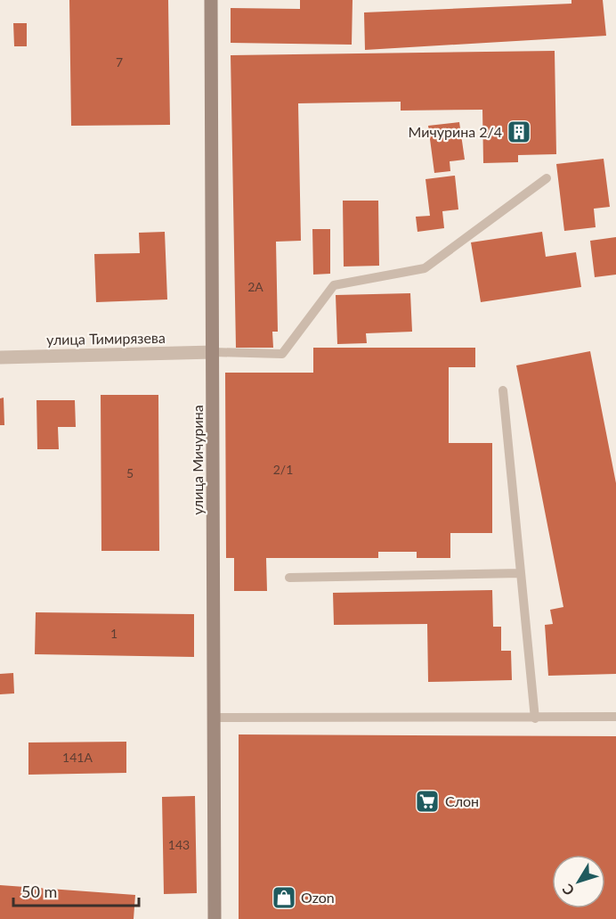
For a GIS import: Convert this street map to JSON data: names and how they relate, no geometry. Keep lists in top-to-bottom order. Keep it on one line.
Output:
{"streets":{"street":["улица Тимирязева","улица Мичурина"]},"crossings":[["улица Тимирязева","улица Мичурина"]],"places":{"building":["Мичурина 2/4"],"supermarket":["Слон"],"shop":["Ozon"]},"house_numbers":["7","2А","2/1","5","1","141А","143"],"scale_bar":"50 m","north":"bottom left"}
